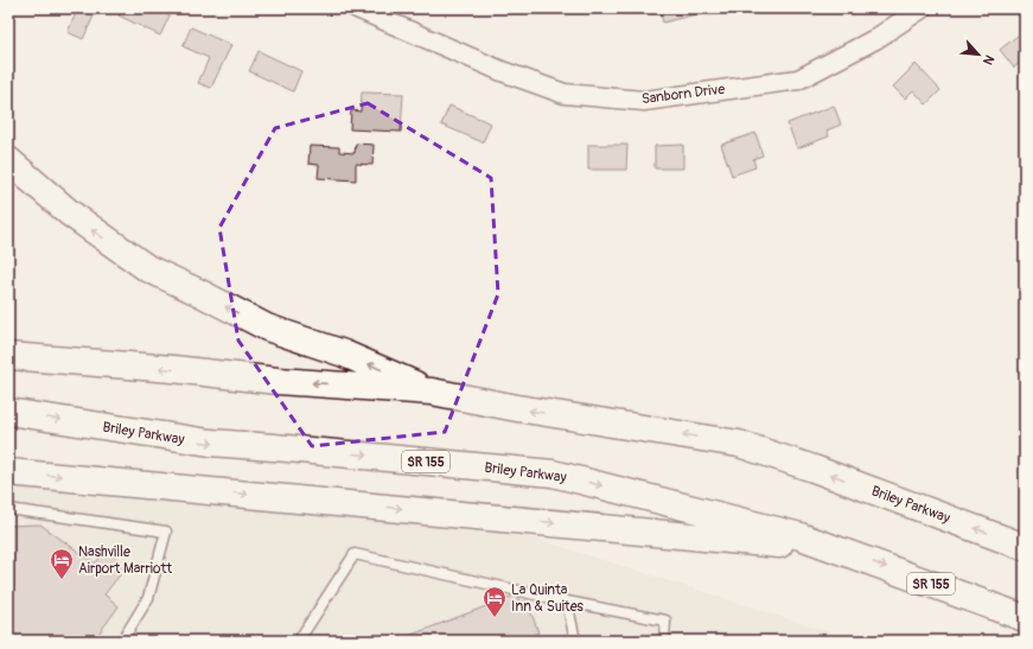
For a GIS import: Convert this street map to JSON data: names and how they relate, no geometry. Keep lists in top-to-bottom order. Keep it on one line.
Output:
{"streets":{"highway":["Briley Parkway","SR 155"],"street":["Sanborn Drive"]},"places":{"hotel":["Nashville Airport Marriott","La Quinta Inn & Suites"]},"north":"bottom right"}
